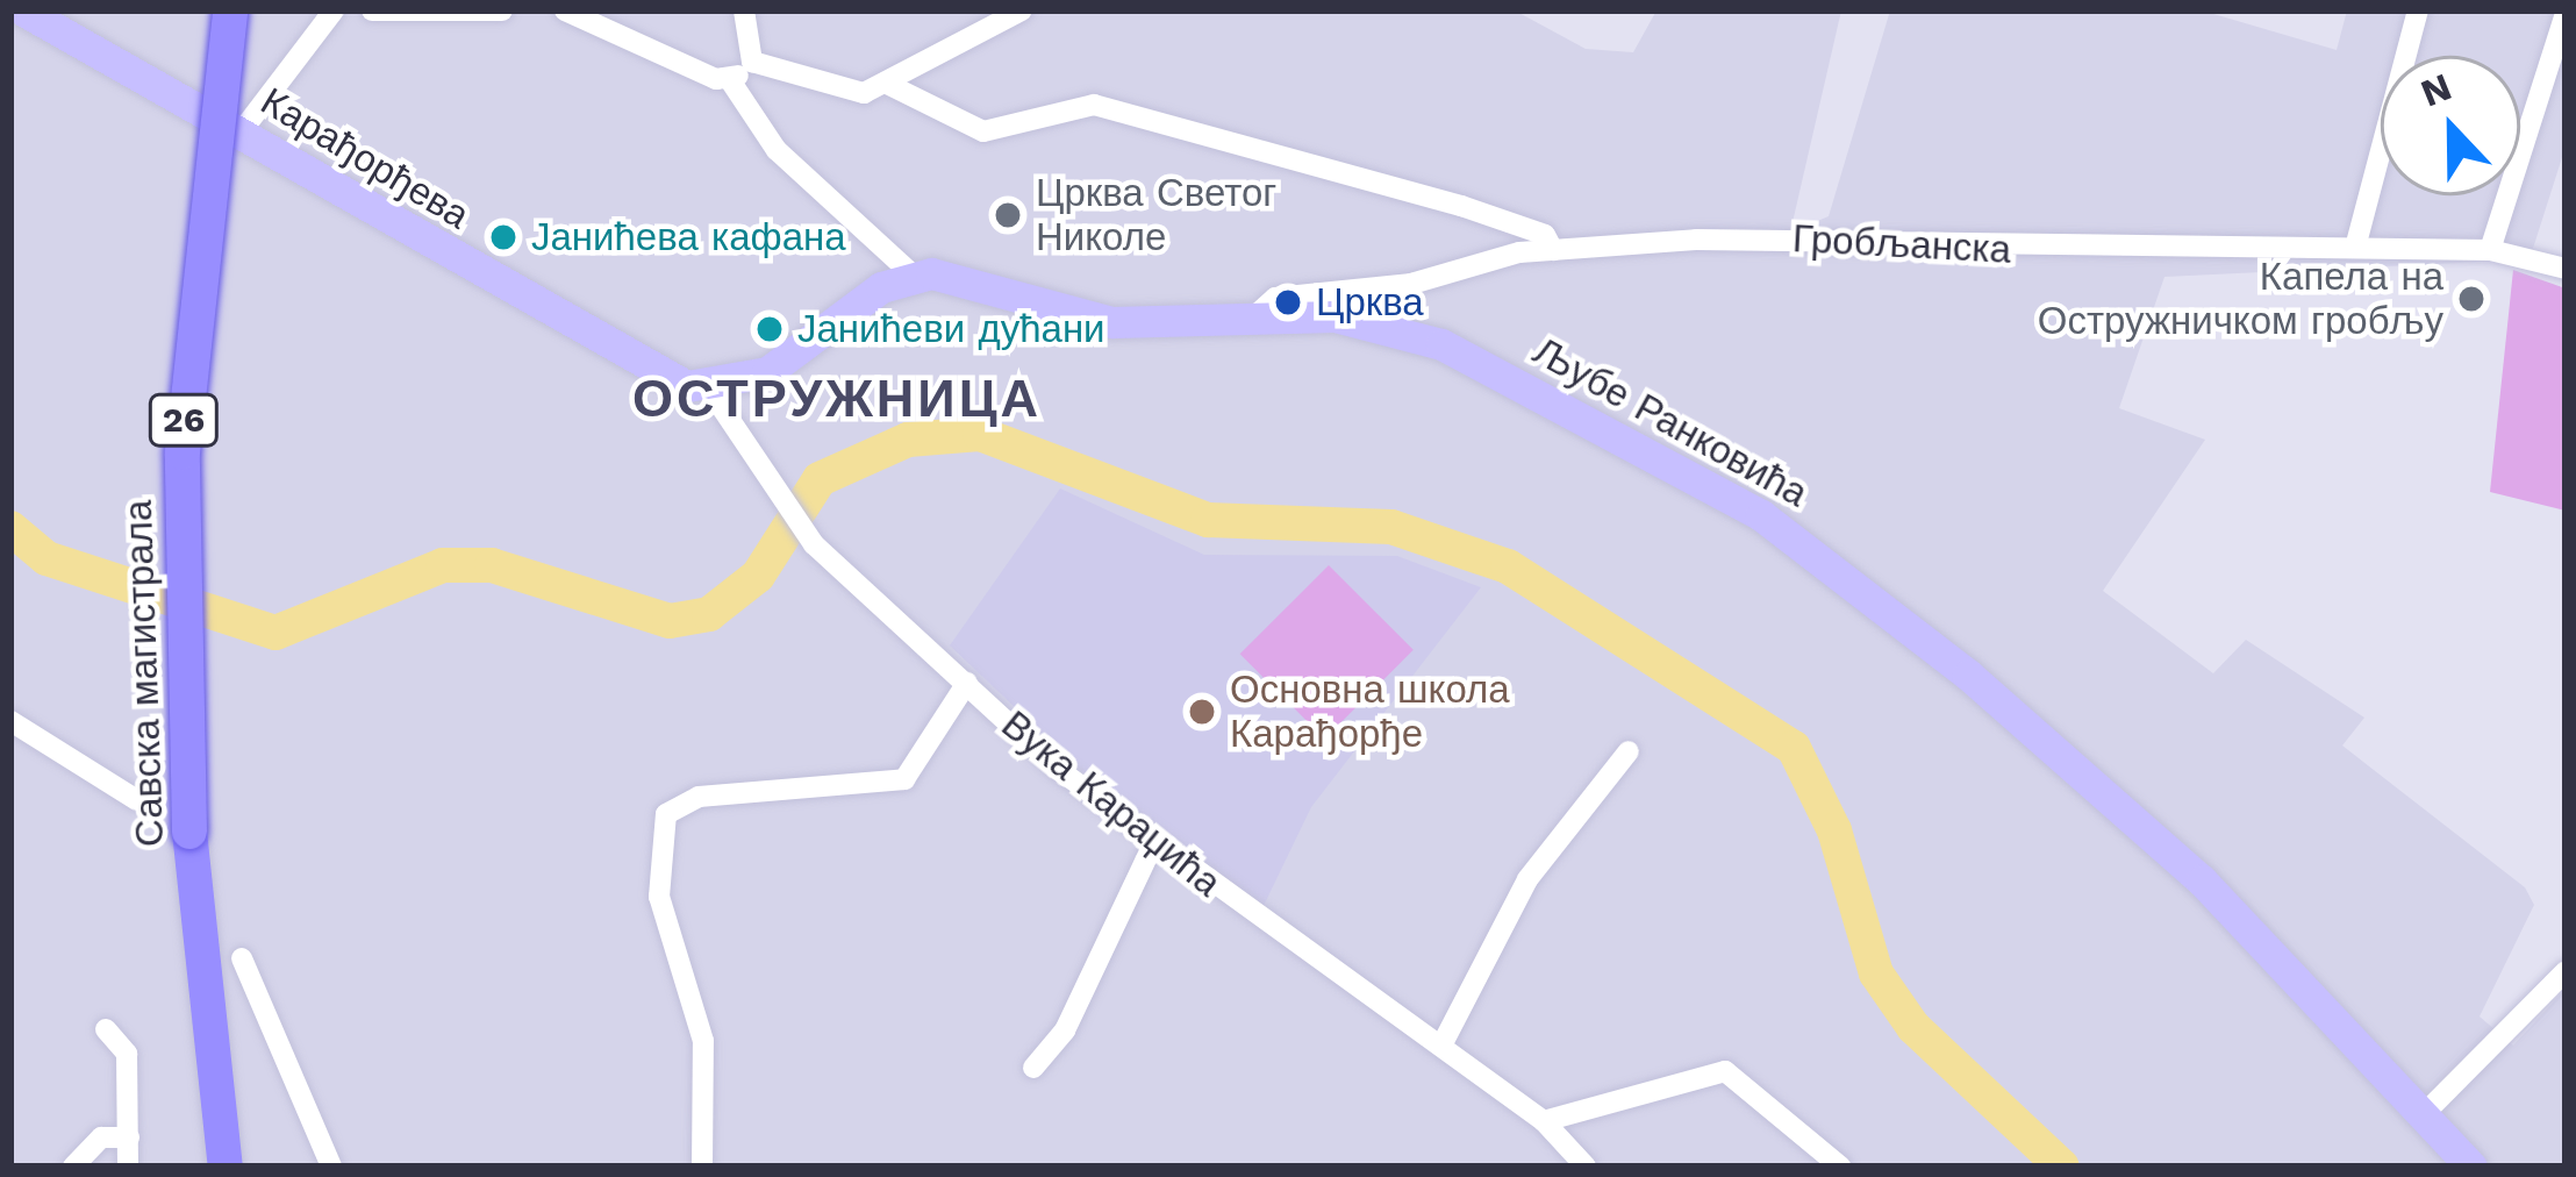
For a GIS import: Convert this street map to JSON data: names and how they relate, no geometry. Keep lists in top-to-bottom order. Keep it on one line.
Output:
{"streets":{"main road":["26","Савска магистрала"],"street":["Карађорђева","Гробљанска","Љубе Ранковића","Вука Караџића"]},"crossings":[["Карађорђева","Вука Караџића"],["Гробљанска","Љубе Ранковића"]],"districts":["ОСТРУЖНИЦА"],"places":["Црква Светог Николе","Јанићева кафана","Капела на Остружничком гробљу","Црква","Јанићеви дућани","Основна школа Карађорђе"],"north":"top"}
